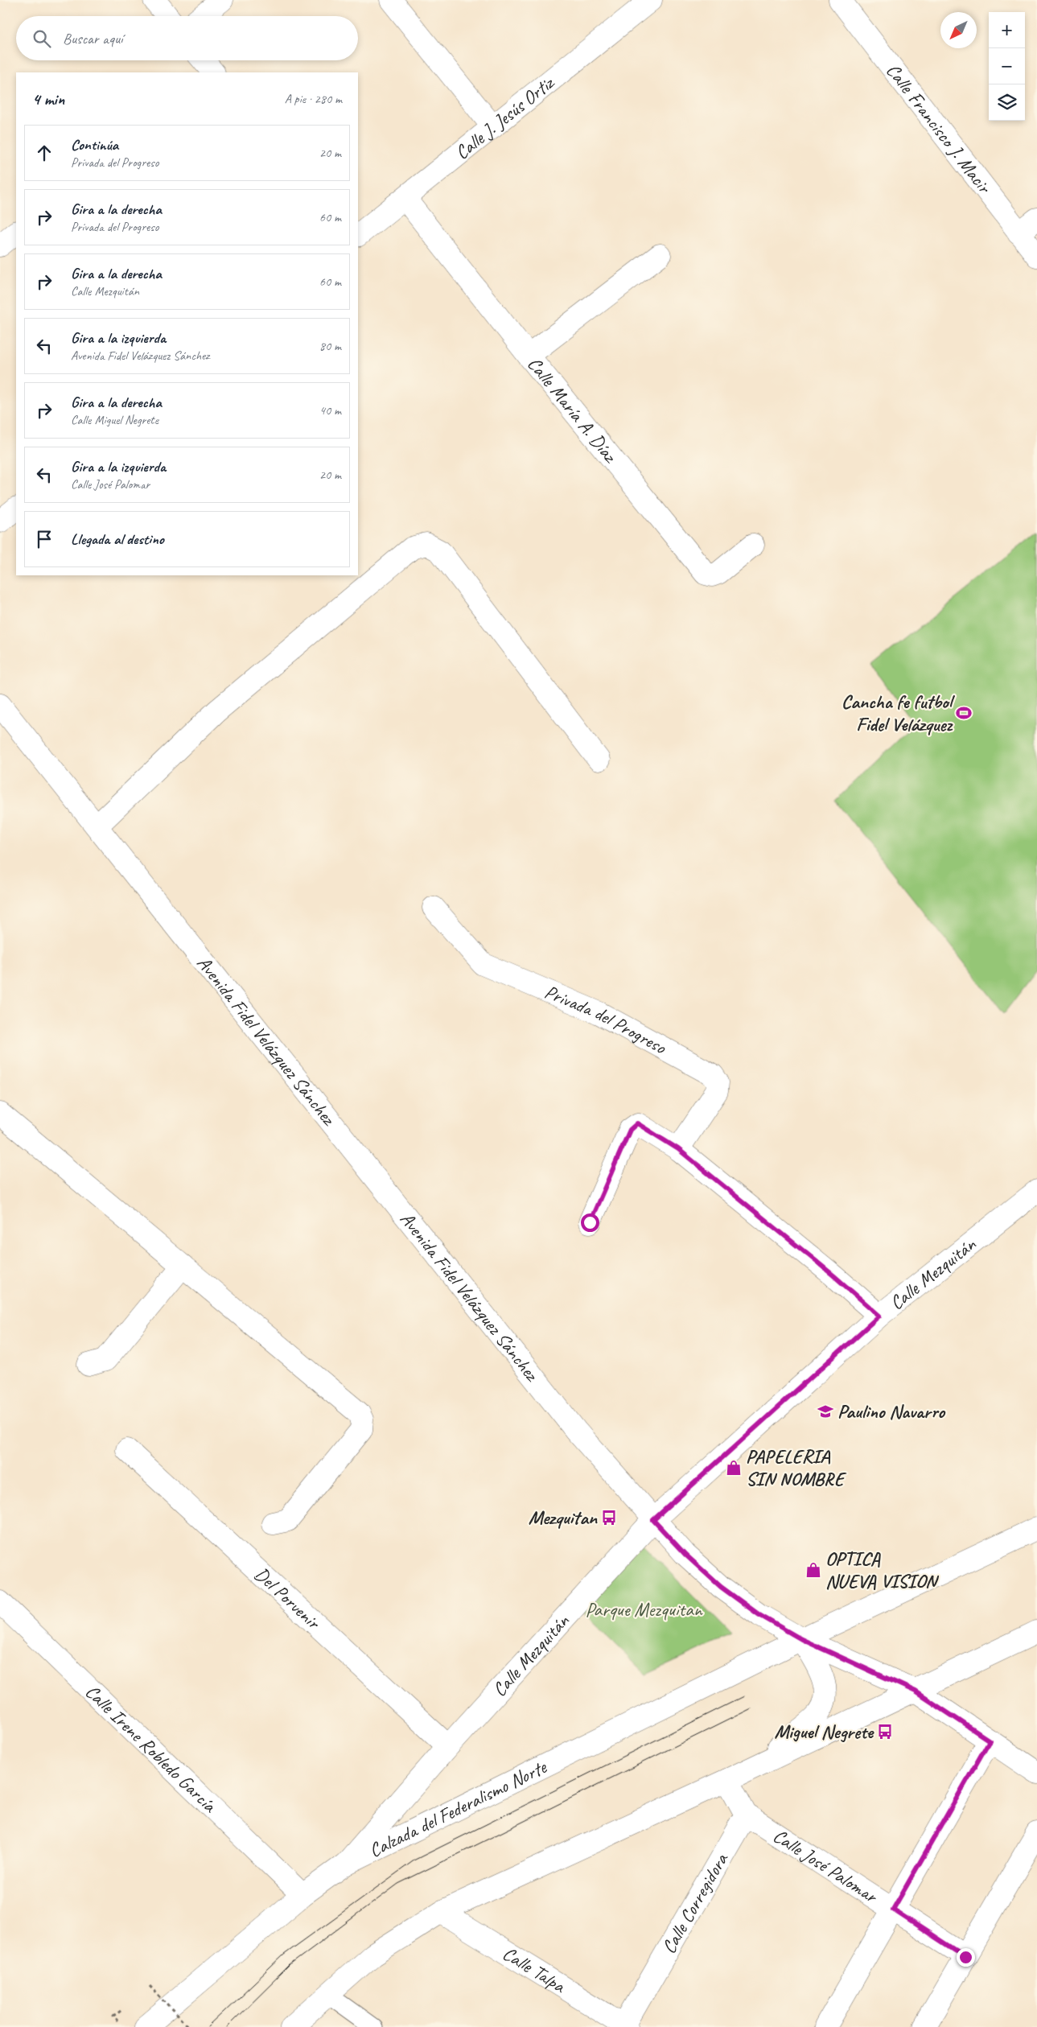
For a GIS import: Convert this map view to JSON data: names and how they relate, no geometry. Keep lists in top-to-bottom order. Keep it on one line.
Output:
{"streets":{"street":["Calle J. Jesús Ortiz","Calle Francisco J. Macir","Calle María A. Díaz","Privada del Progreso","Avenida Fidel Velázquez Sánchez","Calle Mezquitán","Del Porvenir","Calle Irene Robledo García","Calzada del Federalismo Norte","Calle José Palomar","Calle Corregidora","Calle Talpa"]},"crossings":[["Calle J. Jesús Ortiz","Calle María A. Díaz"],["Avenida Fidel Velázquez Sánchez","Calle Mezquitán"],["Avenida Fidel Velázquez Sánchez","Calzada del Federalismo Norte"],["Calle Mezquitán","Del Porvenir"],["Calle Mezquitán","Calzada del Federalismo Norte"],["Calle Irene Robledo García","Calzada del Federalismo Norte"],["Calle José Palomar","Calle Corregidora"],["Calle Corregidora","Calle Talpa"]],"parks":["Parque Mezquitan"],"places":{"sports":["Cancha fe futbol Fidel Velázquez"],"school or university":["Paulino Navarro"],"shop":["PAPELERIA SIN NOMBRE","OPTICA NUEVA VISION"],"bus stop":["Mezquitan","Miguel Negrete"]},"north":"bottom left","page":{"map_buttons":["+","−"],"search":"Buscar aquí","heading":["4 min","A pie · 280 m"],"list":[["Continúa","Privada del Progreso","20 m"],["Gira a la derecha","Privada del Progreso","60 m"],["Gira a la derecha","Calle Mezquitán","60 m"],["Gira a la izquierda","Avenida Fidel Velázquez Sánchez","80 m"],["Gira a la derecha","Calle Miguel Negrete","40 m"],["Gira a la izquierda","Calle José Palomar","20 m"],"Llegada al destino"]}}
